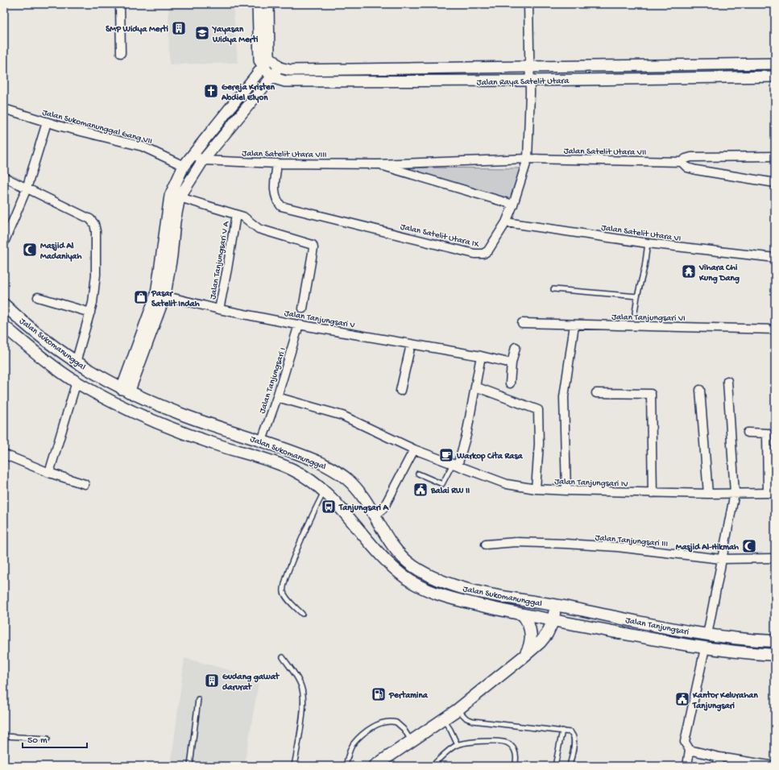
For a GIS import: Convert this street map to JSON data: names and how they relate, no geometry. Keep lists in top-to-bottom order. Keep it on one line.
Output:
{"streets":{"main road":["Jalan Sukomanunggal","Jalan Tanjungsari"],"street":["Jalan Raya Satelit Utara","Jalan Sukomanunggal Gang VII","Jalan Satelit Utara VII","Jalan Satelit Utara VIII","Jalan Satelit Utara VI","Jalan Satelit Utara IX","Jalan Tanjungsari V A","Jalan Tanjungsari VI","Jalan Tanjungsari V","Jalan Tanjungsari I","Jalan Tanjungsari IV","Jalan Tanjungsari III"]},"crossings":[["Jalan Raya Satelit Utara","Jalan Satelit Utara IX"],["Jalan Satelit Utara VII","Jalan Satelit Utara VIII"],["Jalan Satelit Utara VII","Jalan Satelit Utara IX"],["Jalan Satelit Utara VIII","Jalan Satelit Utara IX"],["Jalan Satelit Utara VI","Jalan Satelit Utara IX"],["Jalan Tanjungsari V A","Jalan Tanjungsari V"],["Jalan Tanjungsari V","Jalan Tanjungsari I"],["Jalan Sukomanunggal","Jalan Tanjungsari I"],["Jalan Sukomanunggal","Jalan Tanjungsari"],["Jalan Tanjungsari I","Jalan Tanjungsari IV"]],"places":{"building":["SMP Widya Merti","Gudang gawat darurat"],"school or university":["Yayasan Widya Merti"],"church":["Gereja Kristen Abdiel Elyon"],"mosque":["Masjid Al Madaniyah","Masjid Al-Hikmah"],"temple":["Vihara Chi Kung Dang"],"shop":["Pasar Satelit Indah"],"cafe":["Warkop Cita Rasa"],"public building":["Balai RW II","Kantor Kelurahan Tanjungsari"],"bus stop":["Tanjungsari A"],"fuel station":["Pertamina"]},"scale_bar":"50 m"}
